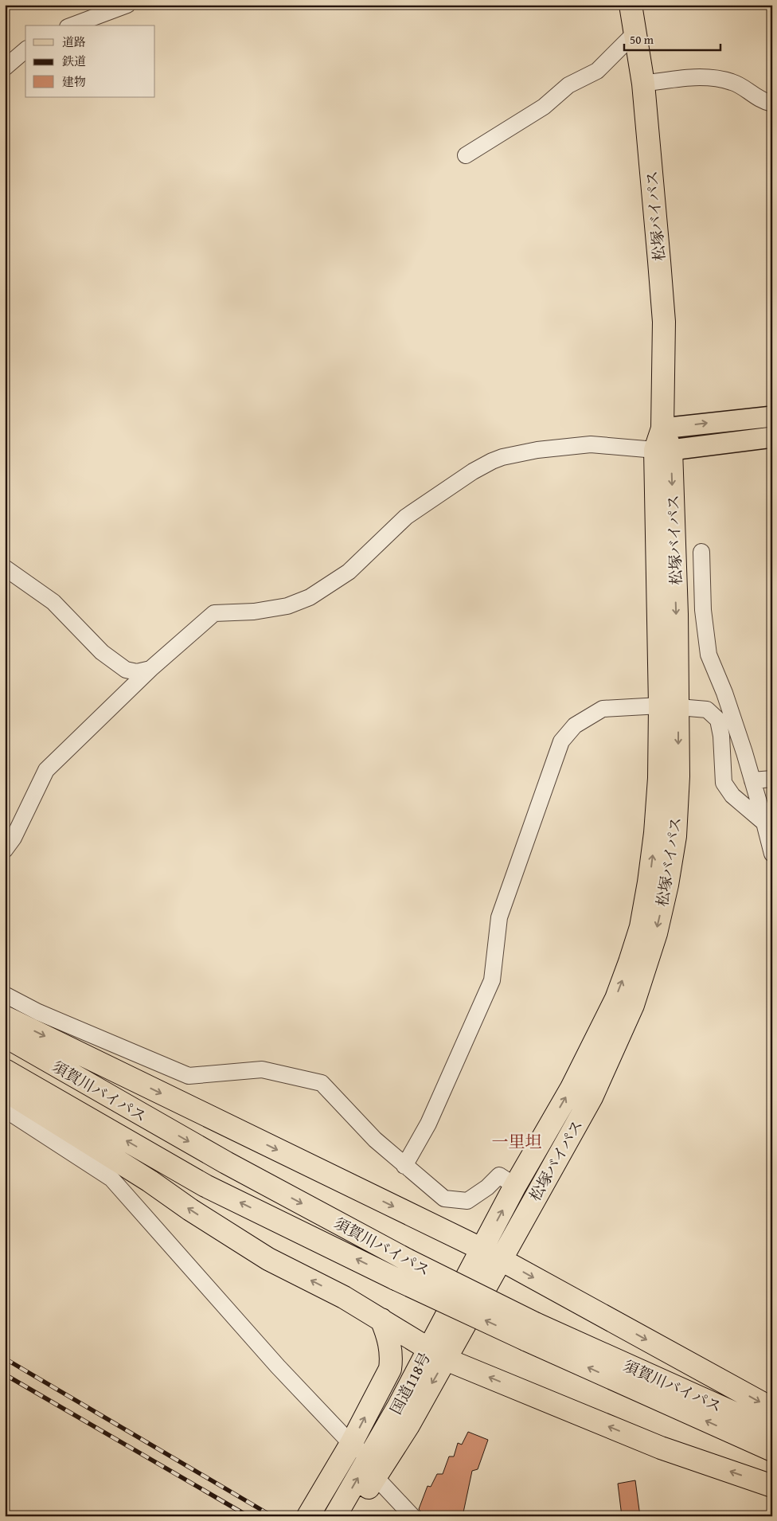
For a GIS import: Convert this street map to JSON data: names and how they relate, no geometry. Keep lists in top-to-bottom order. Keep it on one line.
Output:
{"streets":{"highway":["松塚バイパス","須賀川バイパス","国道118号"]},"crossings":[["松塚バイパス","国道118号"]],"districts":["一里坦"],"legend":["道路","鉄道","建物"],"scale_bar":"50 m"}
